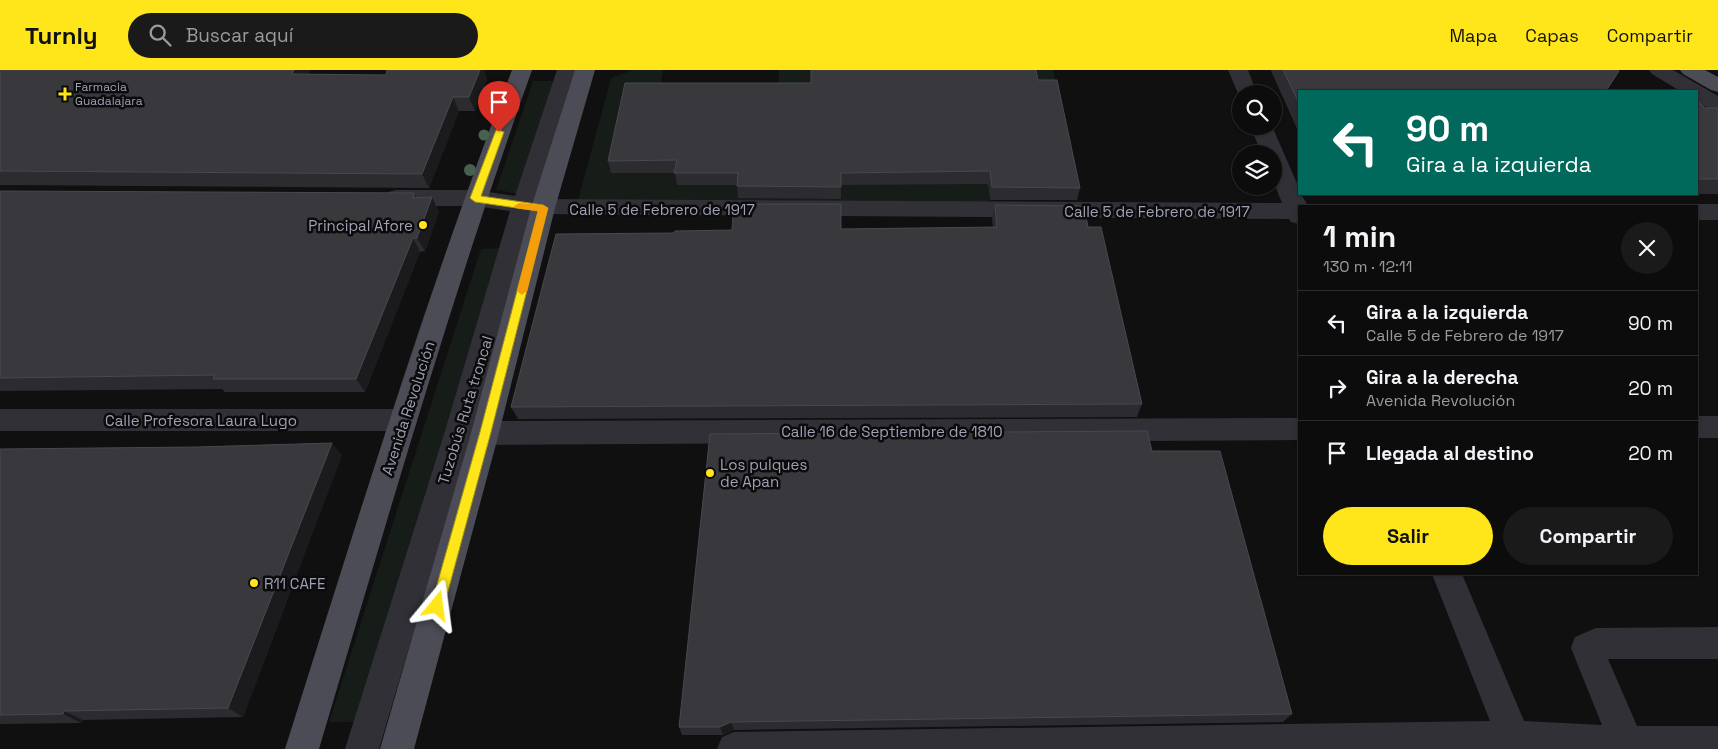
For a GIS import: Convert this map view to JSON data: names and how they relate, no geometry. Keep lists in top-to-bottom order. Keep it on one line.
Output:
{"streets":{"main road":["Avenida Revolución"],"street":["Calle 5 de Febrero de 1917","Tuzobús Ruta troncal","Calle Profesora Laura Lugo","Calle 16 de Septiembre de 1810"]},"crossings":[["Calle 5 de Febrero de 1917","Avenida Revolución"],["Calle 5 de Febrero de 1917","Tuzobús Ruta troncal"],["Avenida Revolución","Calle Profesora Laura Lugo"]],"places":{"health":["Farmacia Guadalajara"],"other":["Principal Afore","Los pulques de Apan","R11 CAFE"]},"page":{"header":"Turnly","search":"Buscar aquí","nav":["Mapa","Capas","Compartir"],"turn":["90 m","Gira a la izquierda"],"heading":["1 min","130 m · 12:11"],"list":[{"name":"Gira a la izquierda","note":"Calle 5 de Febrero de 1917","value":"90 m"},{"name":"Gira a la derecha","note":"Avenida Revolución","value":"20 m"},{"name":"Llegada al destino","value":"20 m"}],"buttons":["Salir","Compartir"]}}
